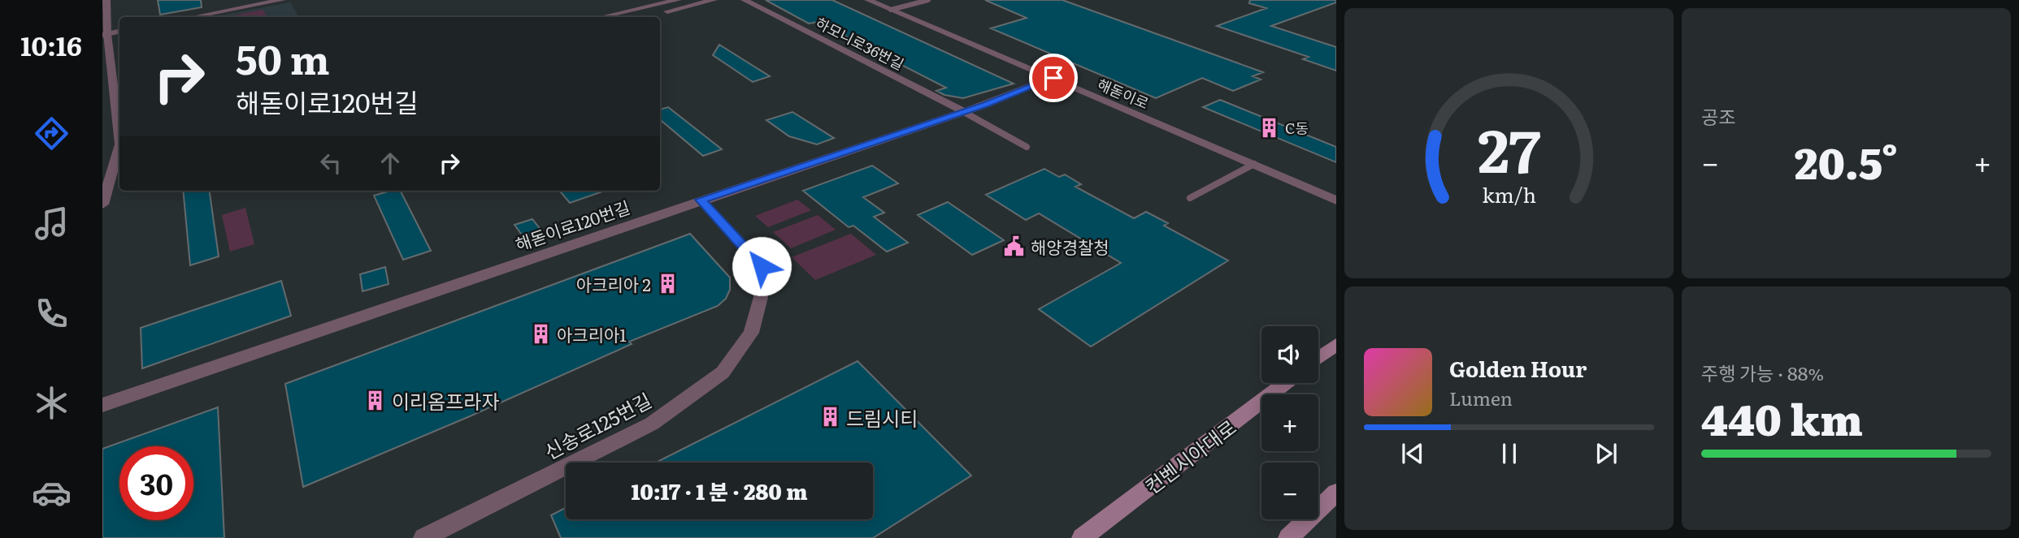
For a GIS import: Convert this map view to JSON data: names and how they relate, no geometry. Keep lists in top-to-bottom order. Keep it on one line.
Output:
{"streets":{"main road":["컨벤시아대로"],"street":["하모니로36번길","해돋이로","해돋이로120번길","신송로125번길"]},"crossings":[["하모니로36번길","해돋이로120번길"],["해돋이로","해돋이로120번길"],["해돋이로120번길","신송로125번길"]],"places":{"building":["C동","아크리아 2","아크리아1","이리옴프라자","드림시티"],"public building":["해양경찰청"]},"page":{"tabs":"10:16","tile":["공조",["주행 가능 · 88%","440 km"]],"turn":["50 m","해돋이로120번길"],"heat":["−","20.5°","+"],"map_buttons":["+","−"],"song":["Golden Hour","Lumen"],"limit":"30","trip":"10:17 · 1 분 · 280 m","gauge":["27","km/h"]}}
